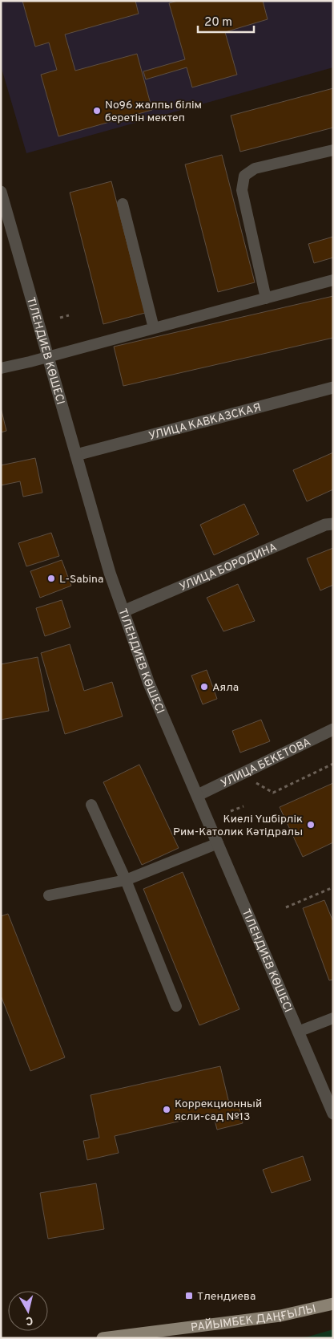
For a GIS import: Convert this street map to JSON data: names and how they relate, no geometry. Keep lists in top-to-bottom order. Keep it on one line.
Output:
{"streets":{"main road":["РАЙЫМБЕК ДАҢҒЫЛЫ"],"street":["ТІЛЕНДИЕВ КӨШЕСІ","УЛИЦА КАВКАЗСКАЯ","УЛИЦА БОРОДИНА","УЛИЦА БЕКЕТОВА"]},"crossings":[["ТІЛЕНДИЕВ КӨШЕСІ","УЛИЦА КАВКАЗСКАЯ"],["ТІЛЕНДИЕВ КӨШЕСІ","УЛИЦА БОРОДИНА"],["ТІЛЕНДИЕВ КӨШЕСІ","УЛИЦА БЕКЕТОВА"]],"places":{"other":["No96 жалпы білім беретін мектеп","L-Sabina","Аяла","Киелі Үшбірлік Рим-Католик Кәтідралы","Коррекционный ясли-сад №13"],"transit":["Тлендиева"]},"scale_bar":"20 m","north":"bottom"}
